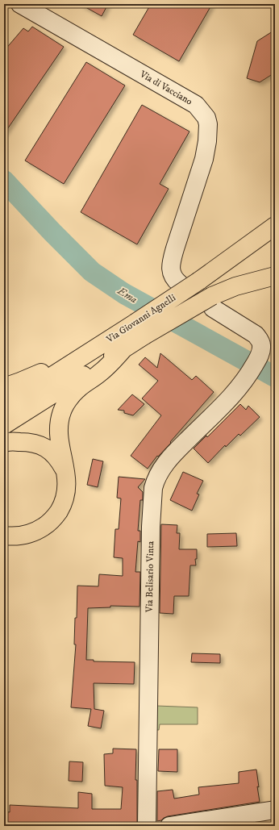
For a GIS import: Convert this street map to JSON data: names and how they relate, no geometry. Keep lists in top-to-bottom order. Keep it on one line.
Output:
{"streets":{"highway":["Via Giovanni Agnelli"],"street":["Via di Vacciano","Via Belisario Vinta"]},"crossings":[["Via Giovanni Agnelli","Via Belisario Vinta"]],"water":["Ema"]}
